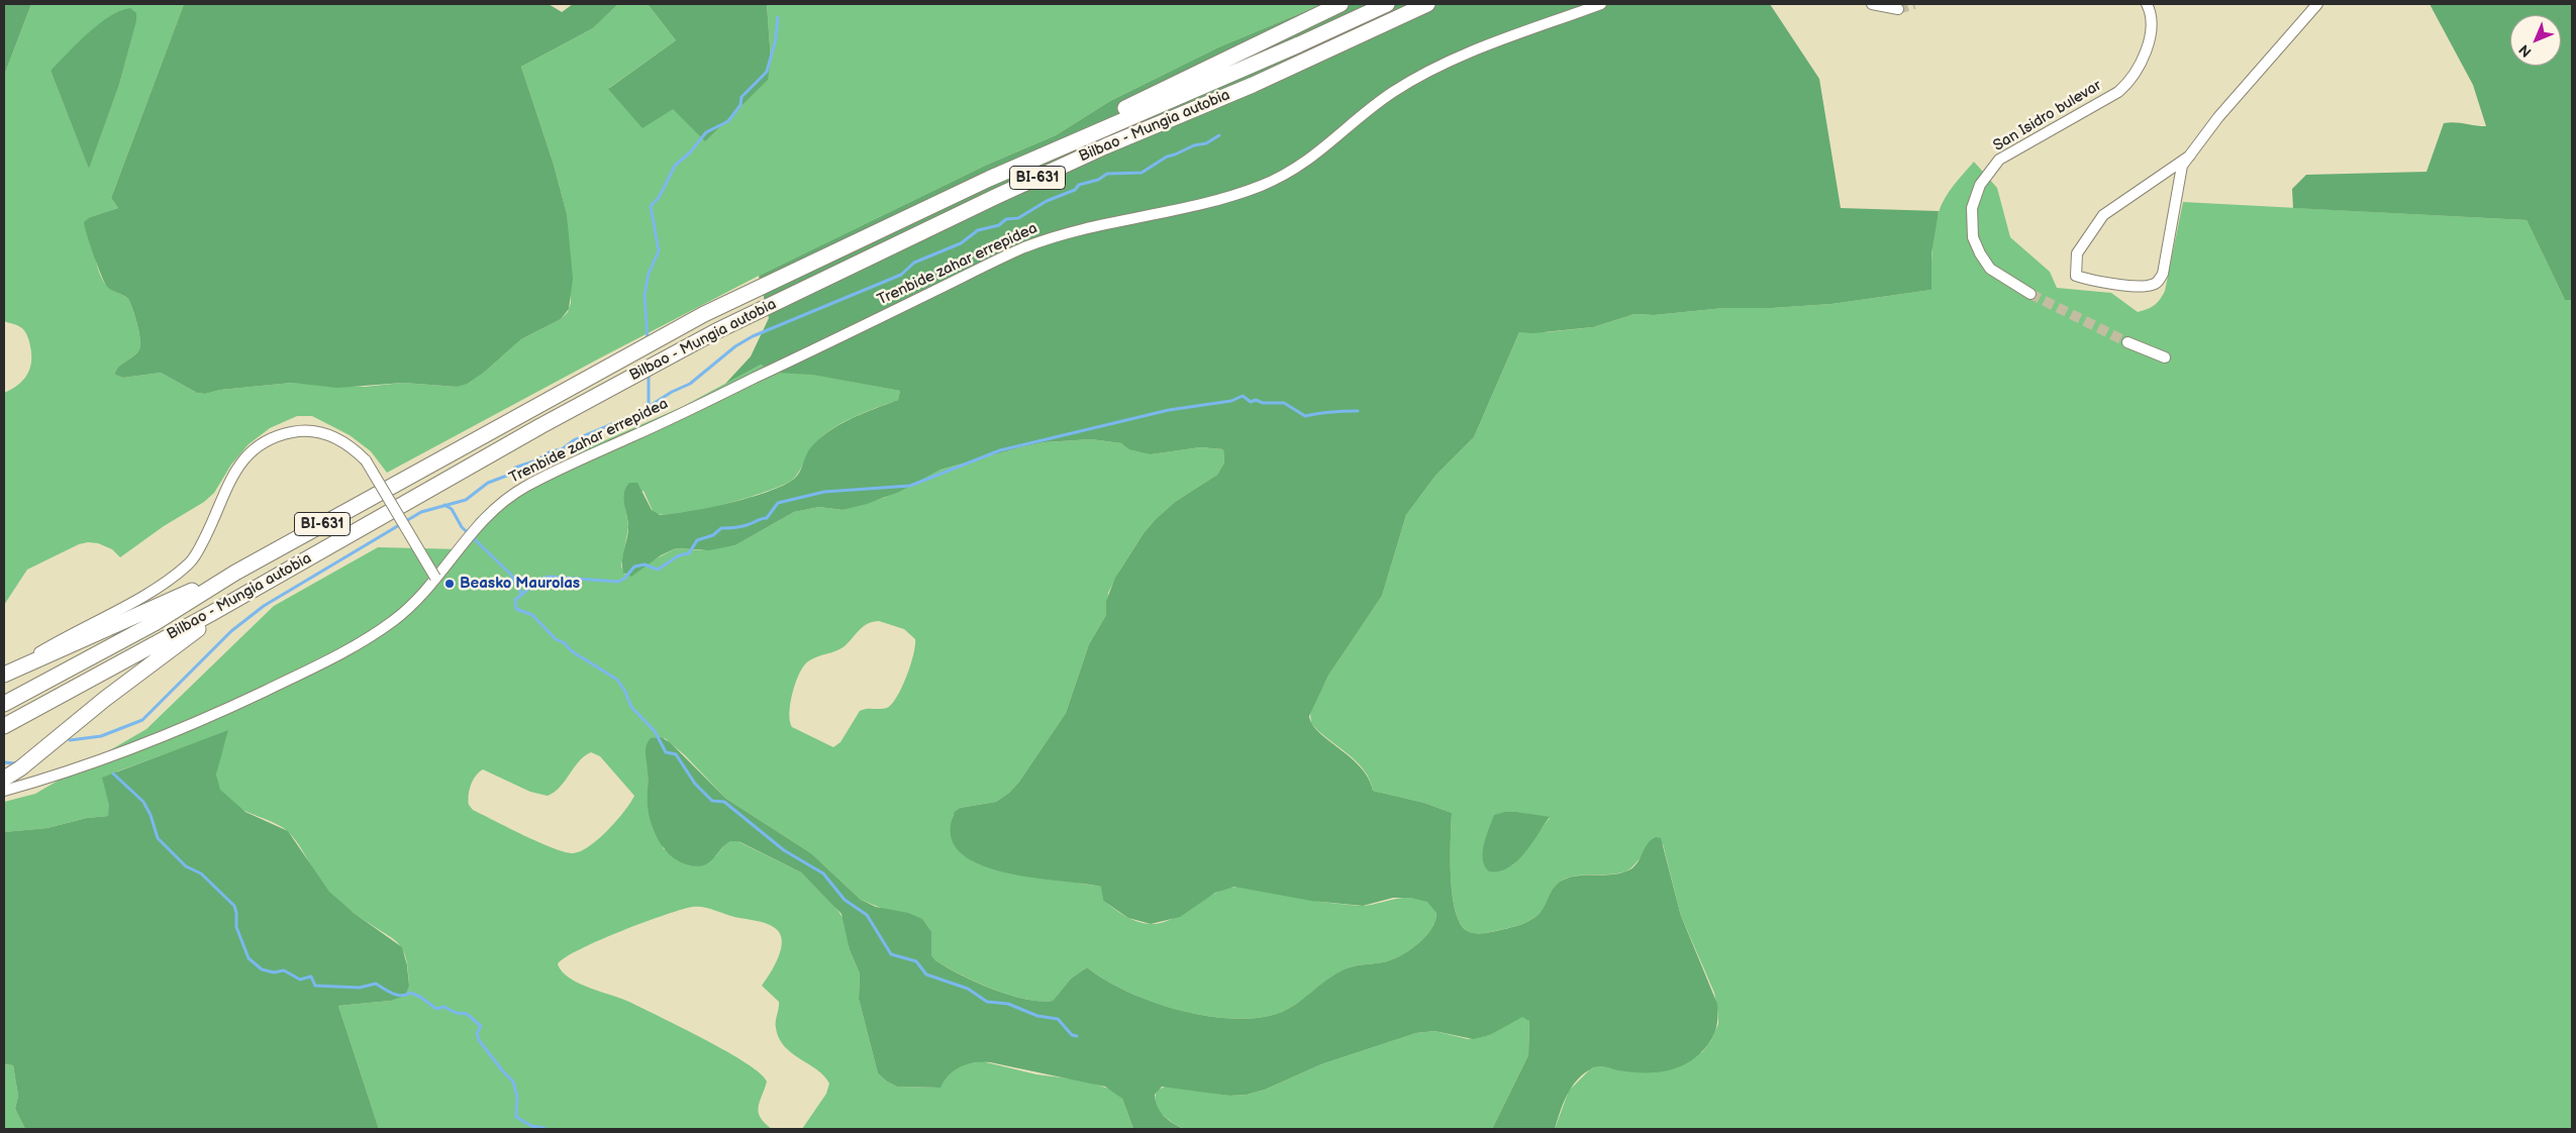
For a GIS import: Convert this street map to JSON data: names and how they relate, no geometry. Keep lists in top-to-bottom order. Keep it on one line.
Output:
{"streets":{"highway":["Bilbao - Mungia autobia","BI-631"],"street":["San Isidro bulevar","Trenbide zahar errepidea"]},"places":["Beasko Maurolas"],"north":"bottom left"}
